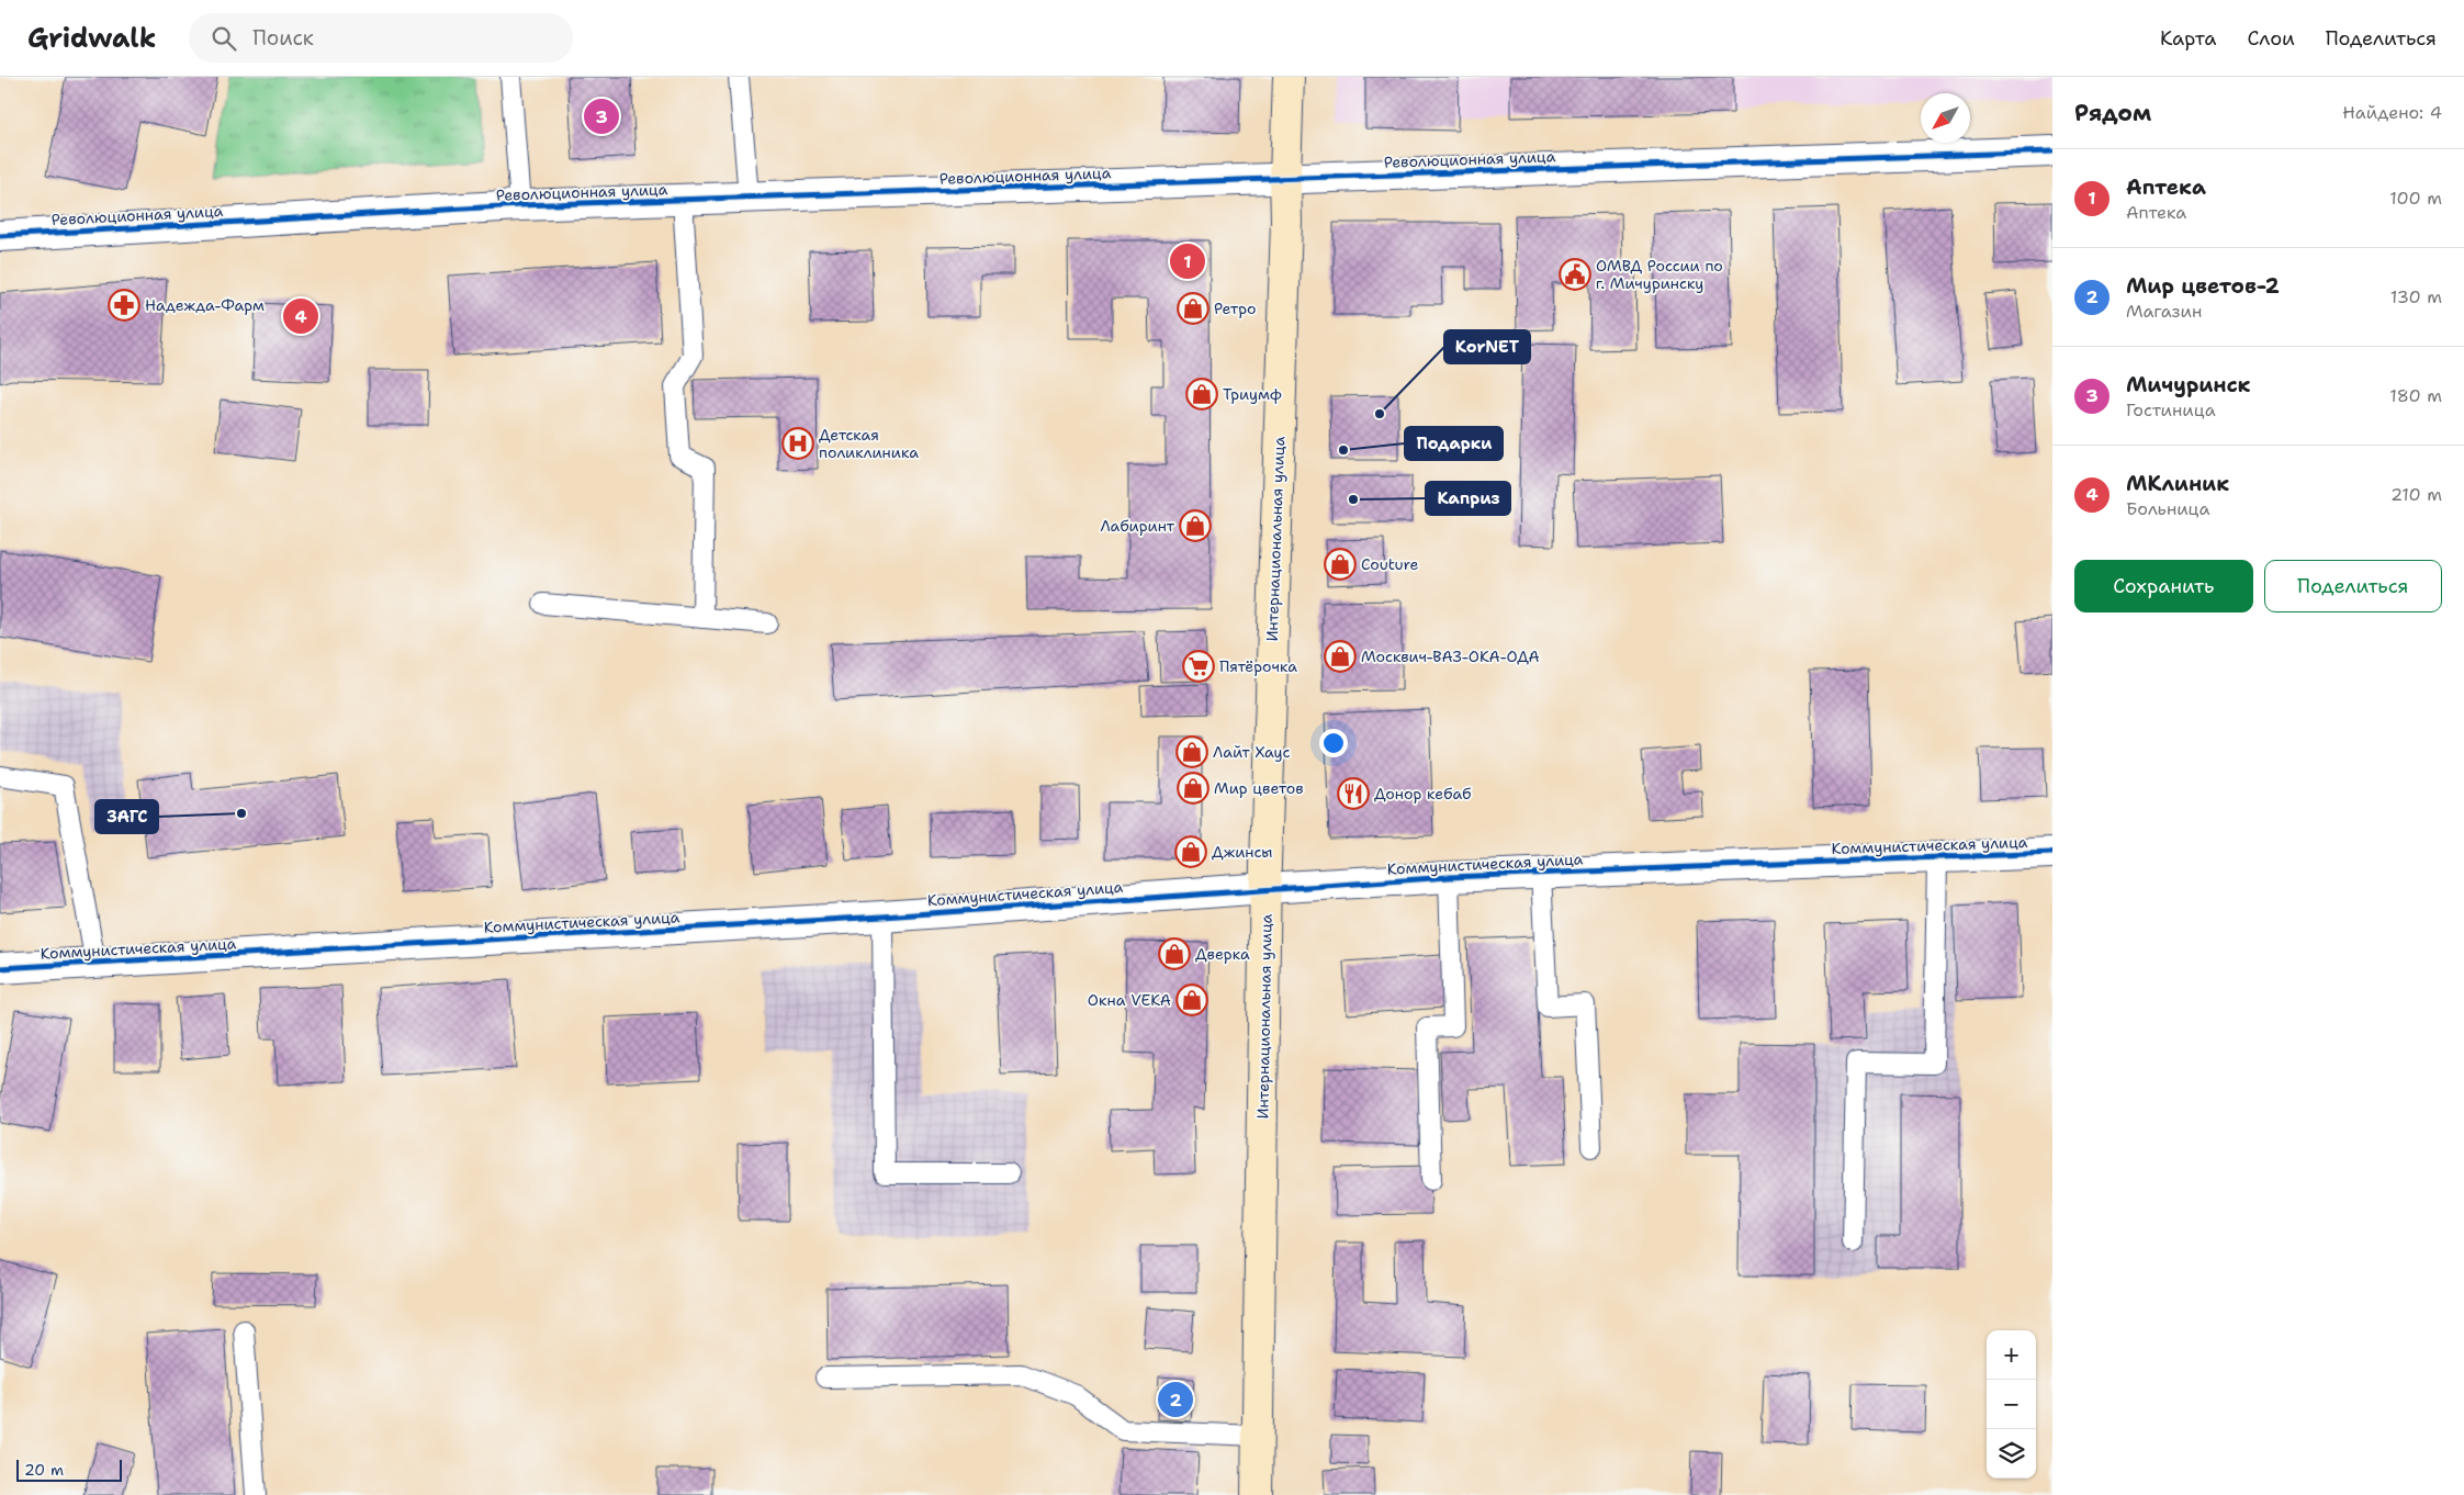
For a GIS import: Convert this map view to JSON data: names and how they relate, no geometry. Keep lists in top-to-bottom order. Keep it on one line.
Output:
{"streets":{"main road":["Интернациональная улица"],"street":["Революционная улица","Коммунистическая улица"]},"crossings":[["Революционная улица","Интернациональная улица"],["Интернациональная улица","Коммунистическая улица"]],"places":{"public building":["ОМВД России по г. Мичуринску"],"pharmacy":["Надежда-Фарм"],"shop":["Ретро","Триумф","Лабиринт","Couture","Москвич-ВАЗ-ОКА-ОДА","Лайт Хаус","Мир цветов","Джинсы","Дверка","Окна VEKA"],"other":["KorNET","Подарки","Каприз","ЗАГС"],"hospital":["Детская поликлиника"],"supermarket":["Пятёрочка"],"restaurant":["Донор кебаб"]},"scale_bar":"20 m","north":"bottom left","page":{"header":"Gridwalk","search":"Поиск","nav":["Карта","Слои","Поделиться"],"heading":["Рядом","Найдено: 4"],"pins":["3","1","4","2"],"list":[{"mark":"1","name":"Аптека","note":"Аптека","value":"100 m"},{"mark":"2","name":"Мир цветов-2","note":"Магазин","value":"130 m"},{"mark":"3","name":"Мичуринск","note":"Гостиница","value":"180 m"},{"mark":"4","name":"МКлиник","note":"Больница","value":"210 m"}],"buttons":["Сохранить","Поделиться"],"map_buttons":["+","−"],"scale":"20 m"}}
